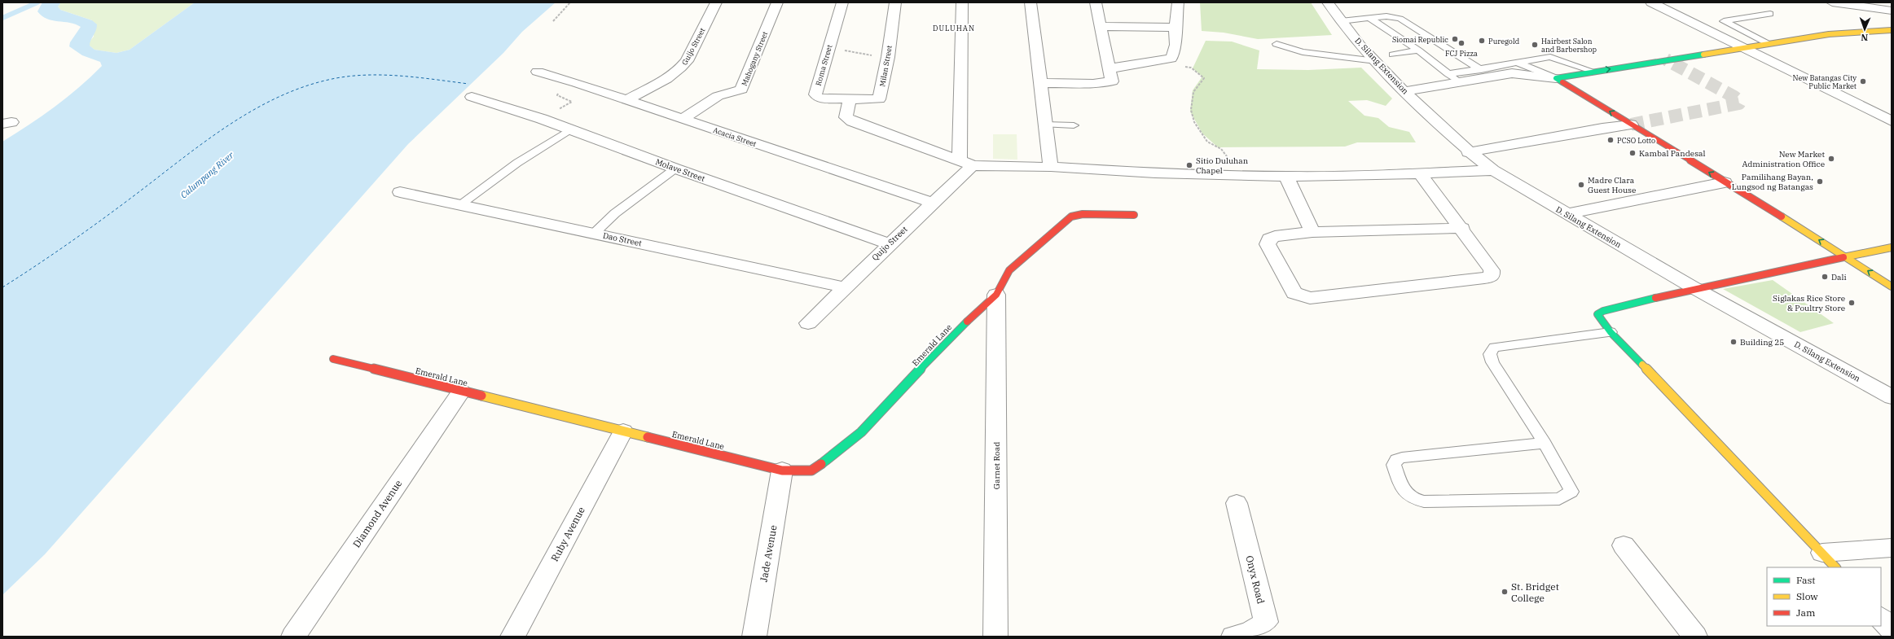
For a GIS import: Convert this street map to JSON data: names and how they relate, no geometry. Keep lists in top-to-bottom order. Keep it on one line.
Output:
{"streets":{"street":["Guijo Street","Mahogany Street","Roma Street","Milan Street","D. Silang Extension","Acacia Street","Molave Street","Dao Street","Quijo Street","Emerald Lane","Garnet Road","Diamond Avenue","Ruby Avenue","Jade Avenue","Onyx Road"]},"crossings":[["Guijo Street","Acacia Street"],["Mahogany Street","Acacia Street"],["Roma Street","Milan Street"],["Acacia Street","Quijo Street"],["Molave Street","Quijo Street"],["Dao Street","Quijo Street"],["Emerald Lane","Garnet Road"],["Emerald Lane","Diamond Avenue"],["Emerald Lane","Ruby Avenue"],["Emerald Lane","Jade Avenue"]],"districts":["DULUHAN"],"water":["Calumpang River"],"places":["Siomai Republic","Puregold","FCJ Pizza","Hairbest Salon and Barbershop","New Batangas City Public Market","PCSO Lotto","Kambal Pandesal","New Market Administration Office","Sitio Duluhan Chapel","Pamilihang Bayan, Lungsod ng Batangas","Madre Clara Guest House","Dali","Siglakas Rice Store & Poultry Store","Building 25","St. Bridget College"],"legend":["Fast","Slow","Jam"],"north":"bottom"}
